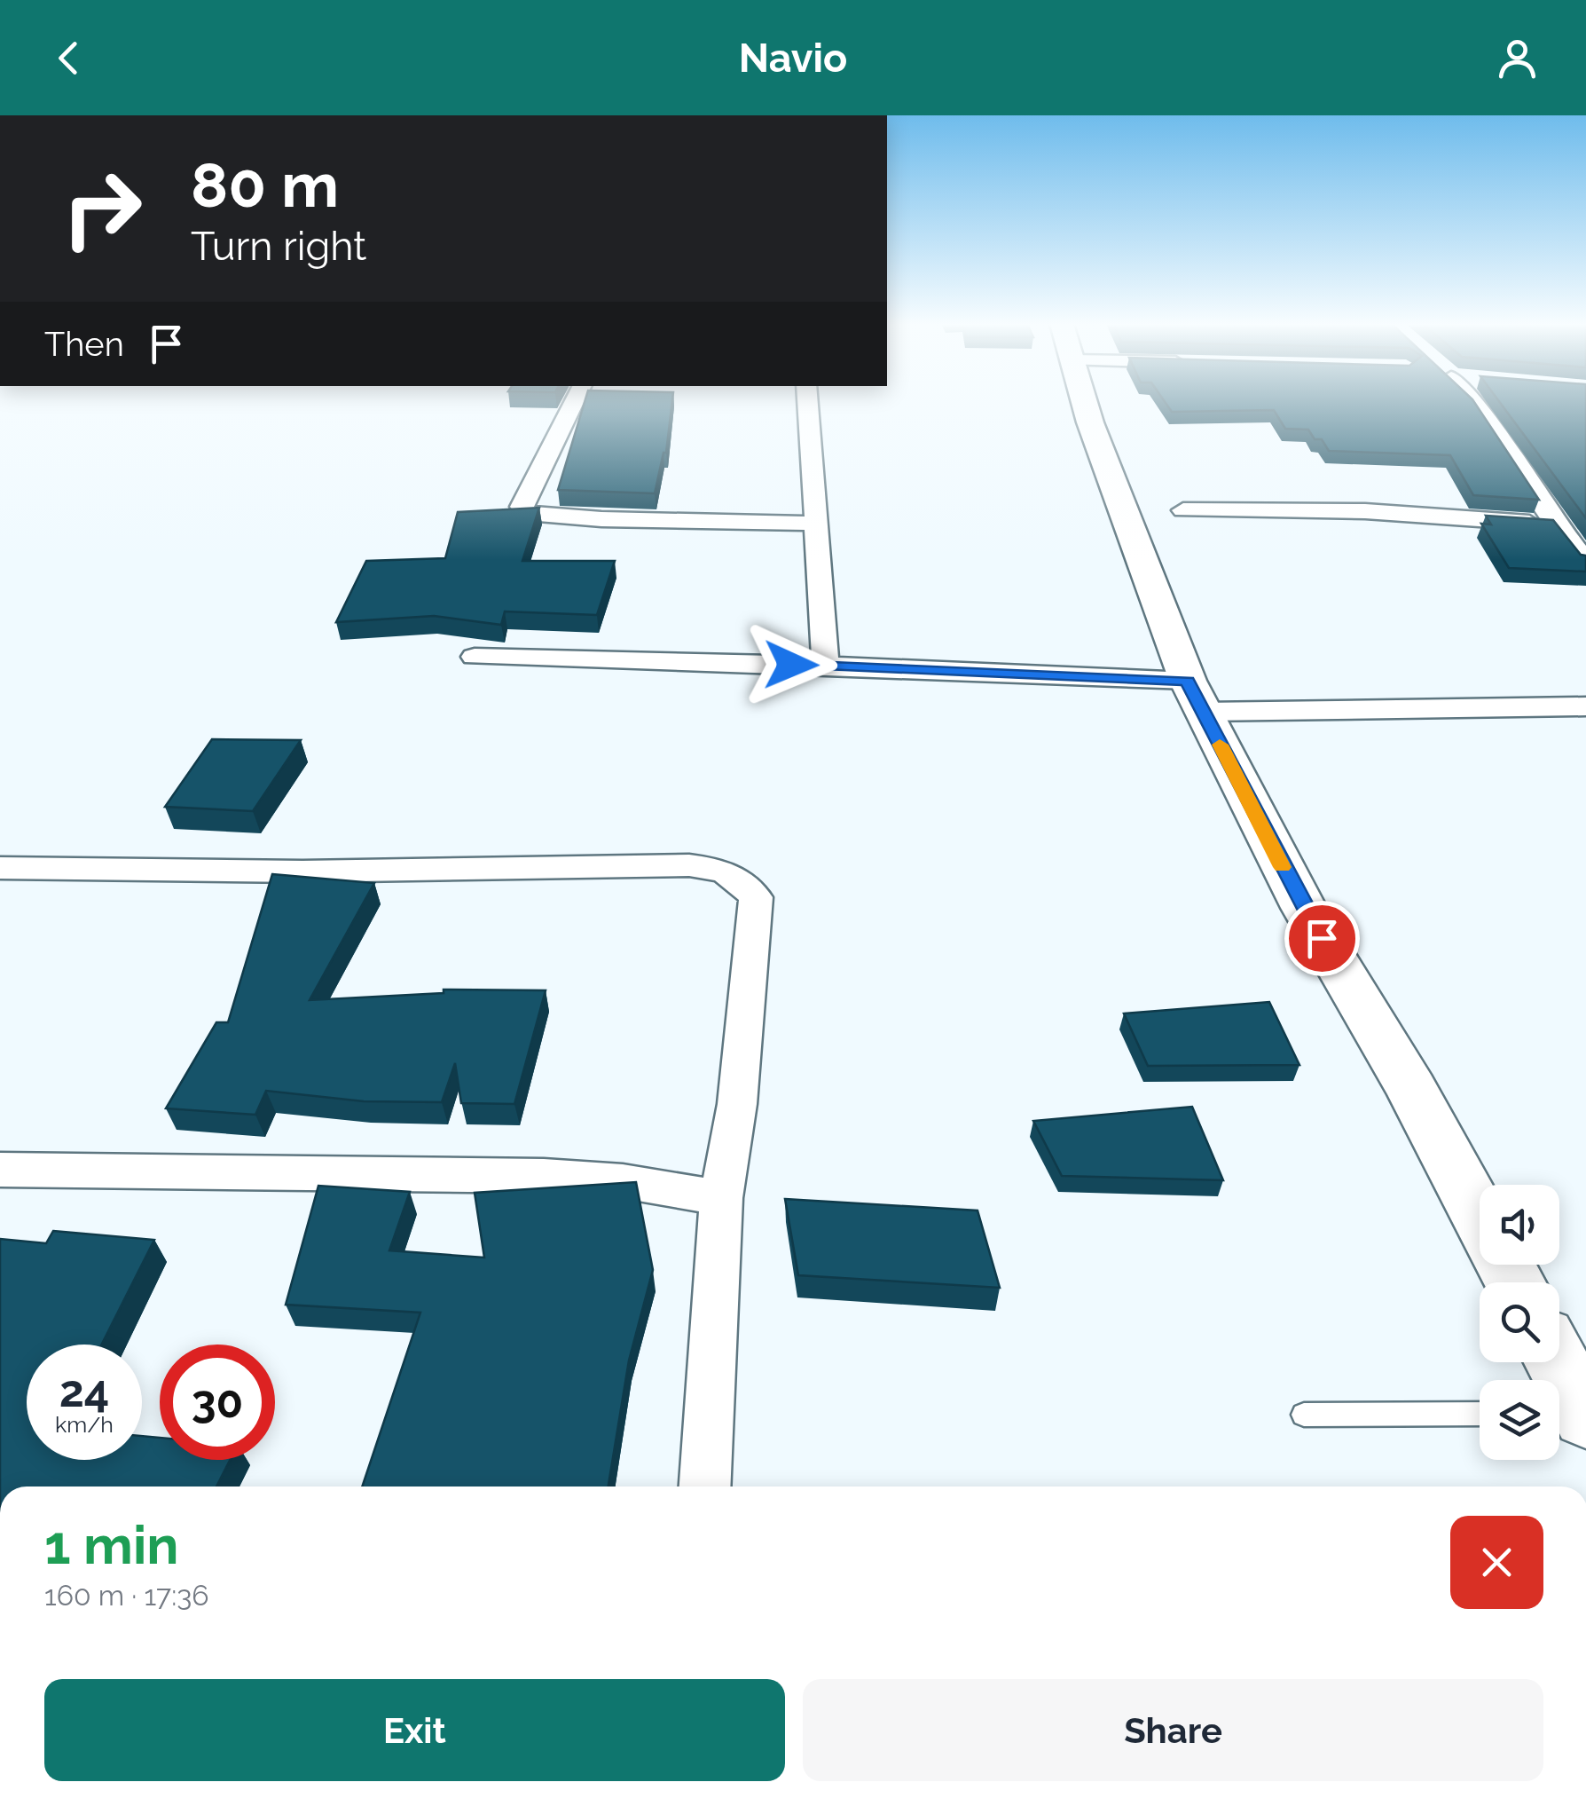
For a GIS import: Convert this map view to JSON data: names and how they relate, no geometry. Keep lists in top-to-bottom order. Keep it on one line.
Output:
{"page":{"header":"Navio","turn":["80 m","Turn right"],"then":"Then","speed":"24 km/h","limit":"30","heading":["1 min","160 m · 17:36"],"buttons":["Exit","Share"]}}
